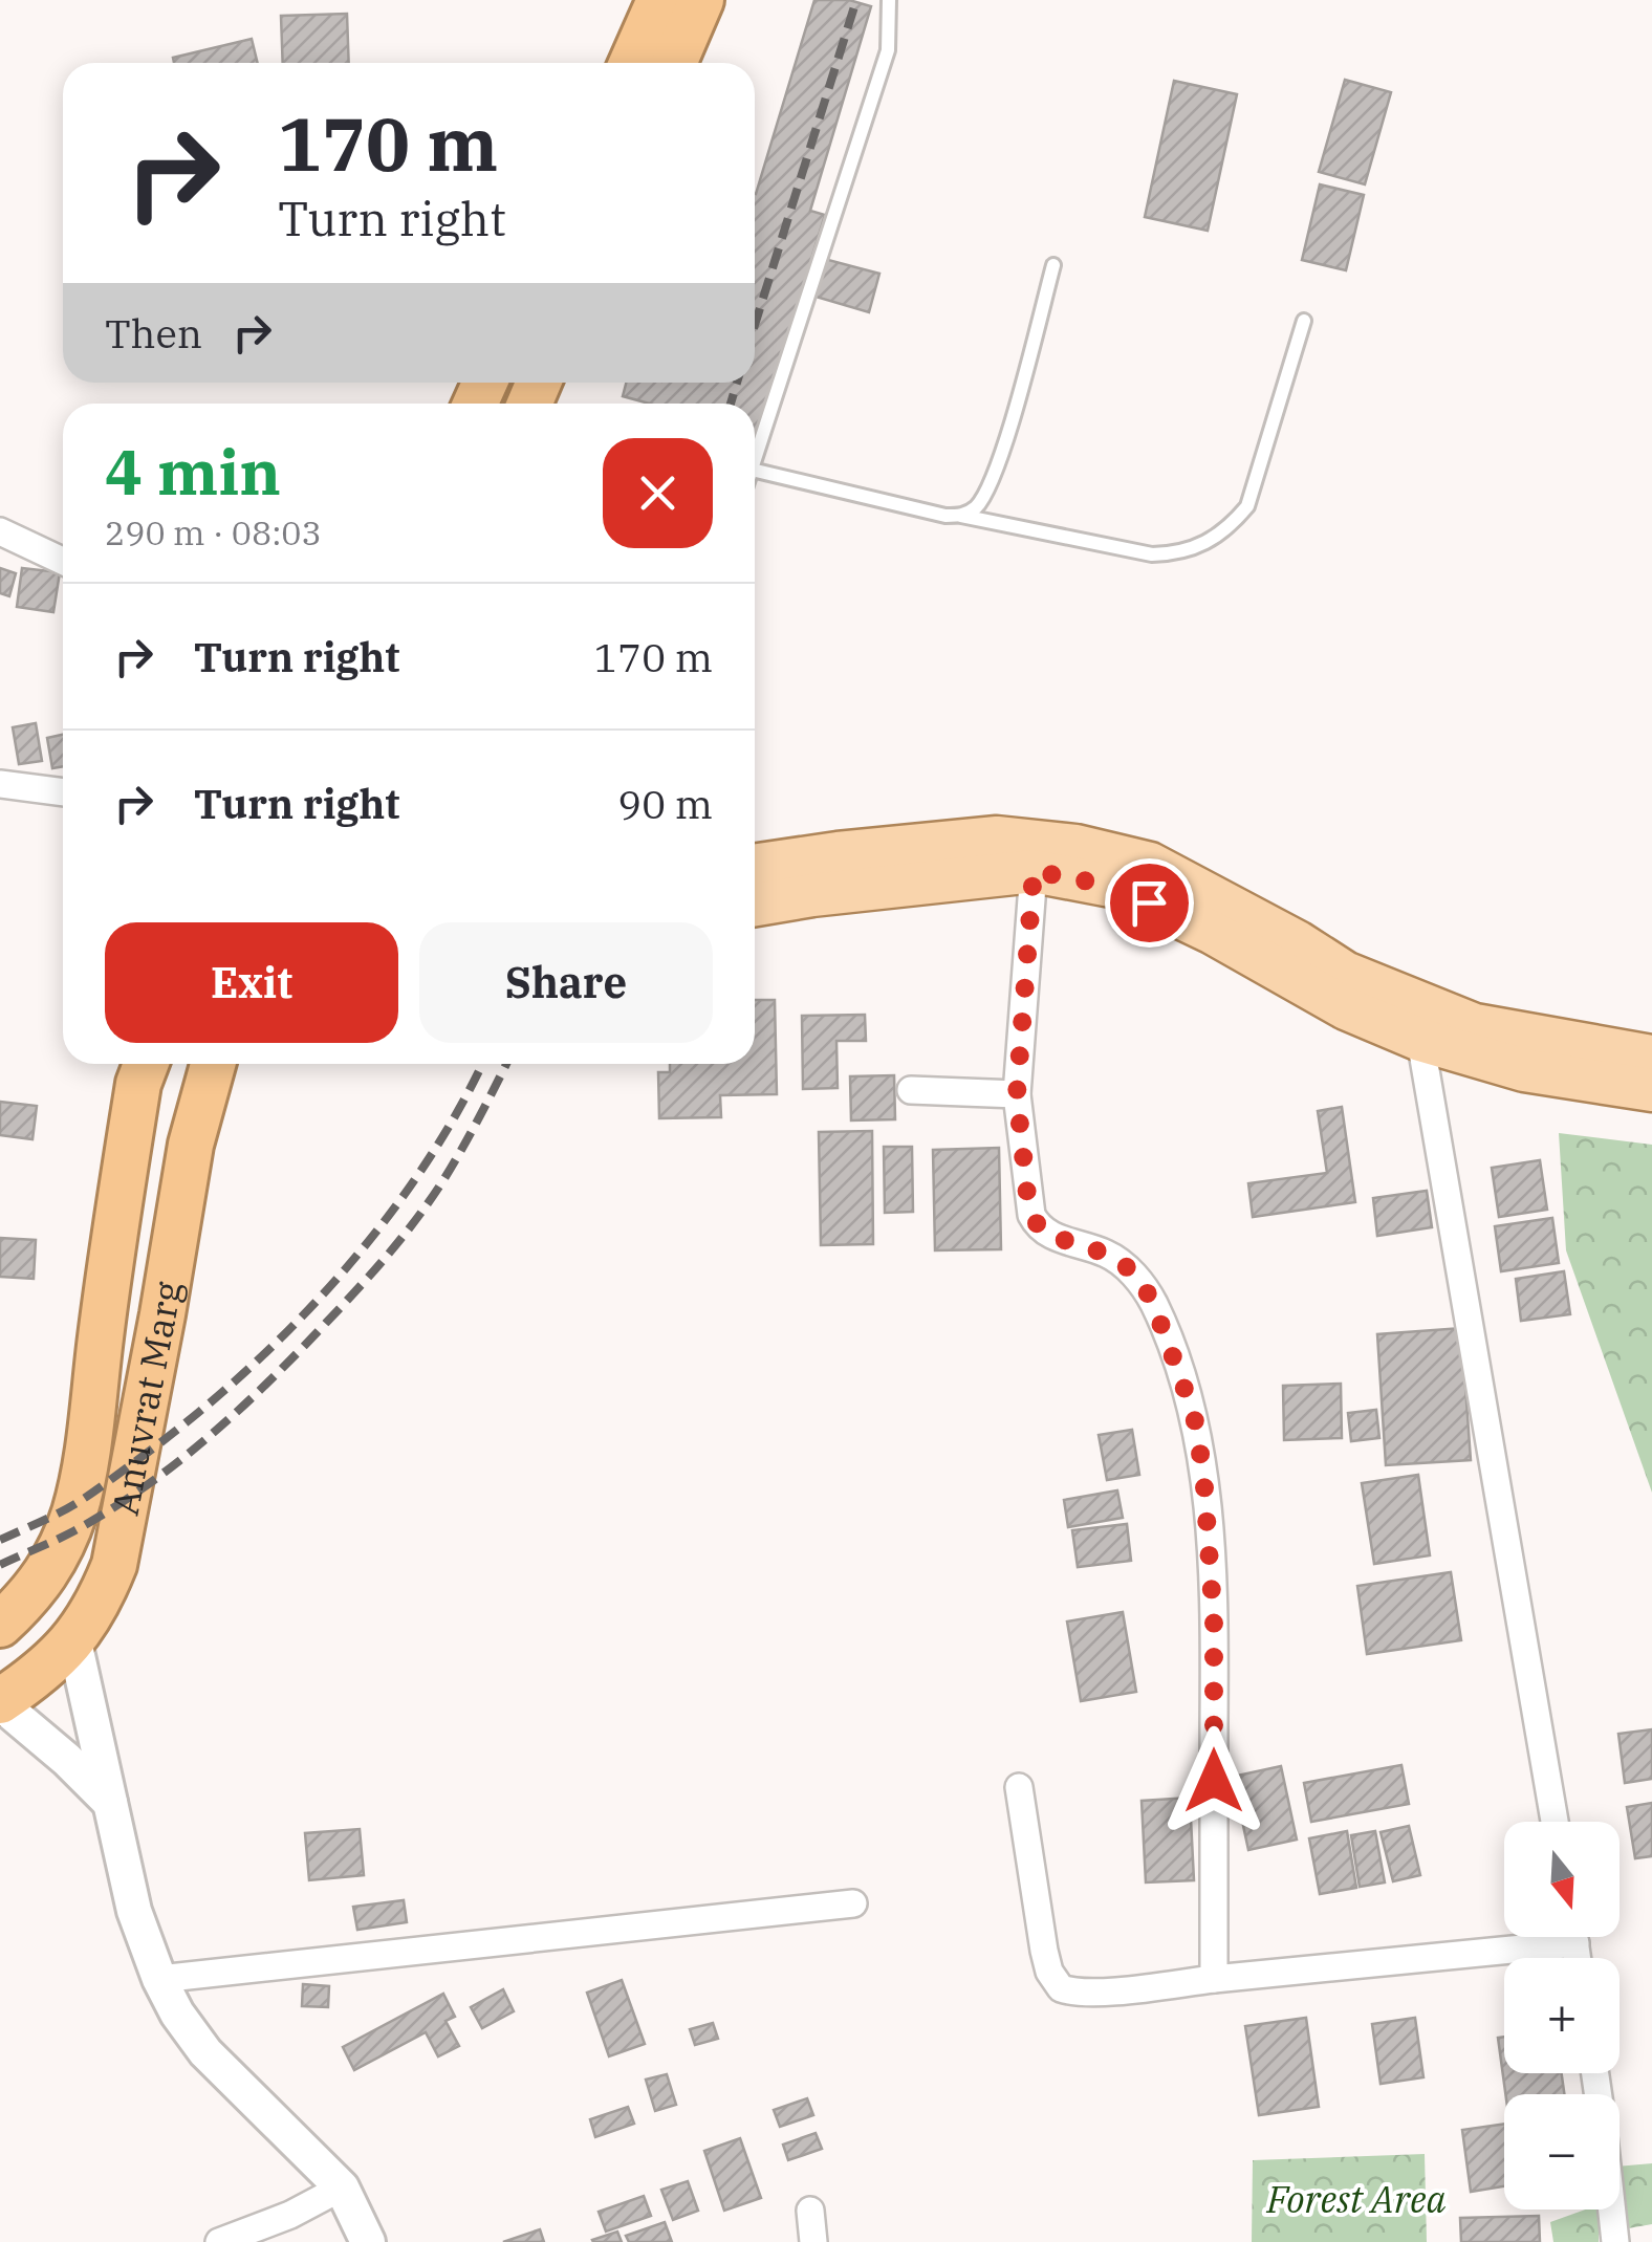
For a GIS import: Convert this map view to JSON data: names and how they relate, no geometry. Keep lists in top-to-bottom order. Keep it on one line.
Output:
{"streets":{"highway":["Anuvrat Marg"]},"parks":["Forest Area"],"north":"bottom","page":{"turn":["170 m","Turn right"],"then":"Then","heading":["4 min","290 m · 08:03"],"list":[{"name":"Turn right","value":"170 m"},{"name":"Turn right","value":"90 m"}],"buttons":["Exit","Share"],"map_buttons":["+","−"]}}
